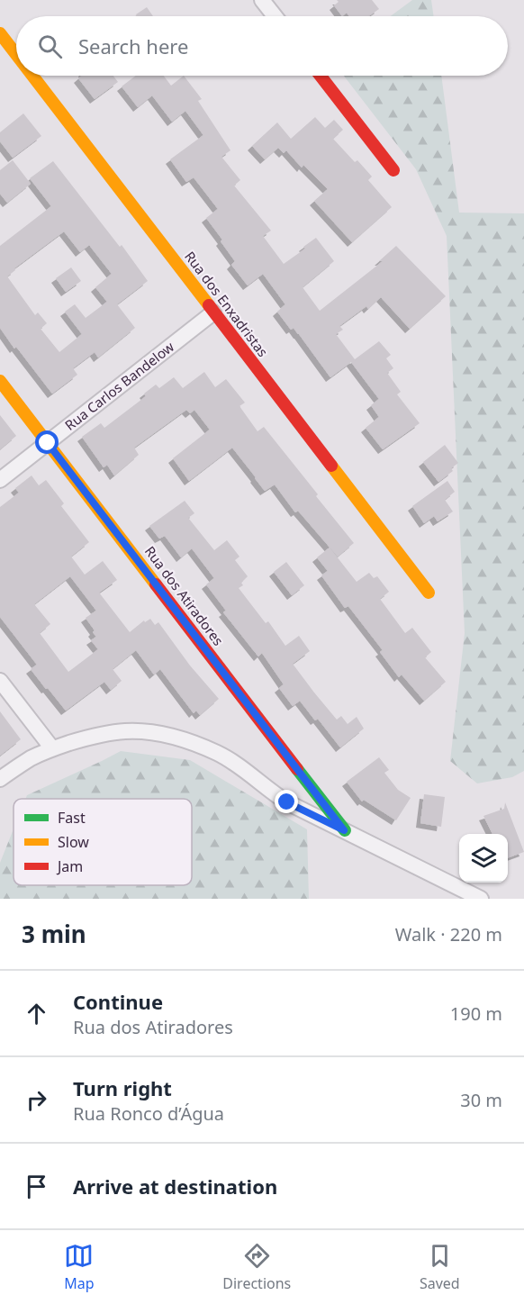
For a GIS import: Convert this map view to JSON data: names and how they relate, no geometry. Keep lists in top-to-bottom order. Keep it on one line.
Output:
{"streets":{"street":["Rua dos Enxadristas","Rua Carlos Bandelow","Rua dos Atiradores"]},"crossings":[["Rua dos Enxadristas","Rua Carlos Bandelow"],["Rua Carlos Bandelow","Rua dos Atiradores"]],"legend":["Fast","Slow","Jam"],"page":{"search":"Search here","heading":["3 min","Walk · 220 m"],"list":[["Continue","Rua dos Atiradores","190 m"],["Turn right","Rua Ronco d’Água","30 m"],"Arrive at destination"],"nav":["Map","Directions","Saved"]}}
